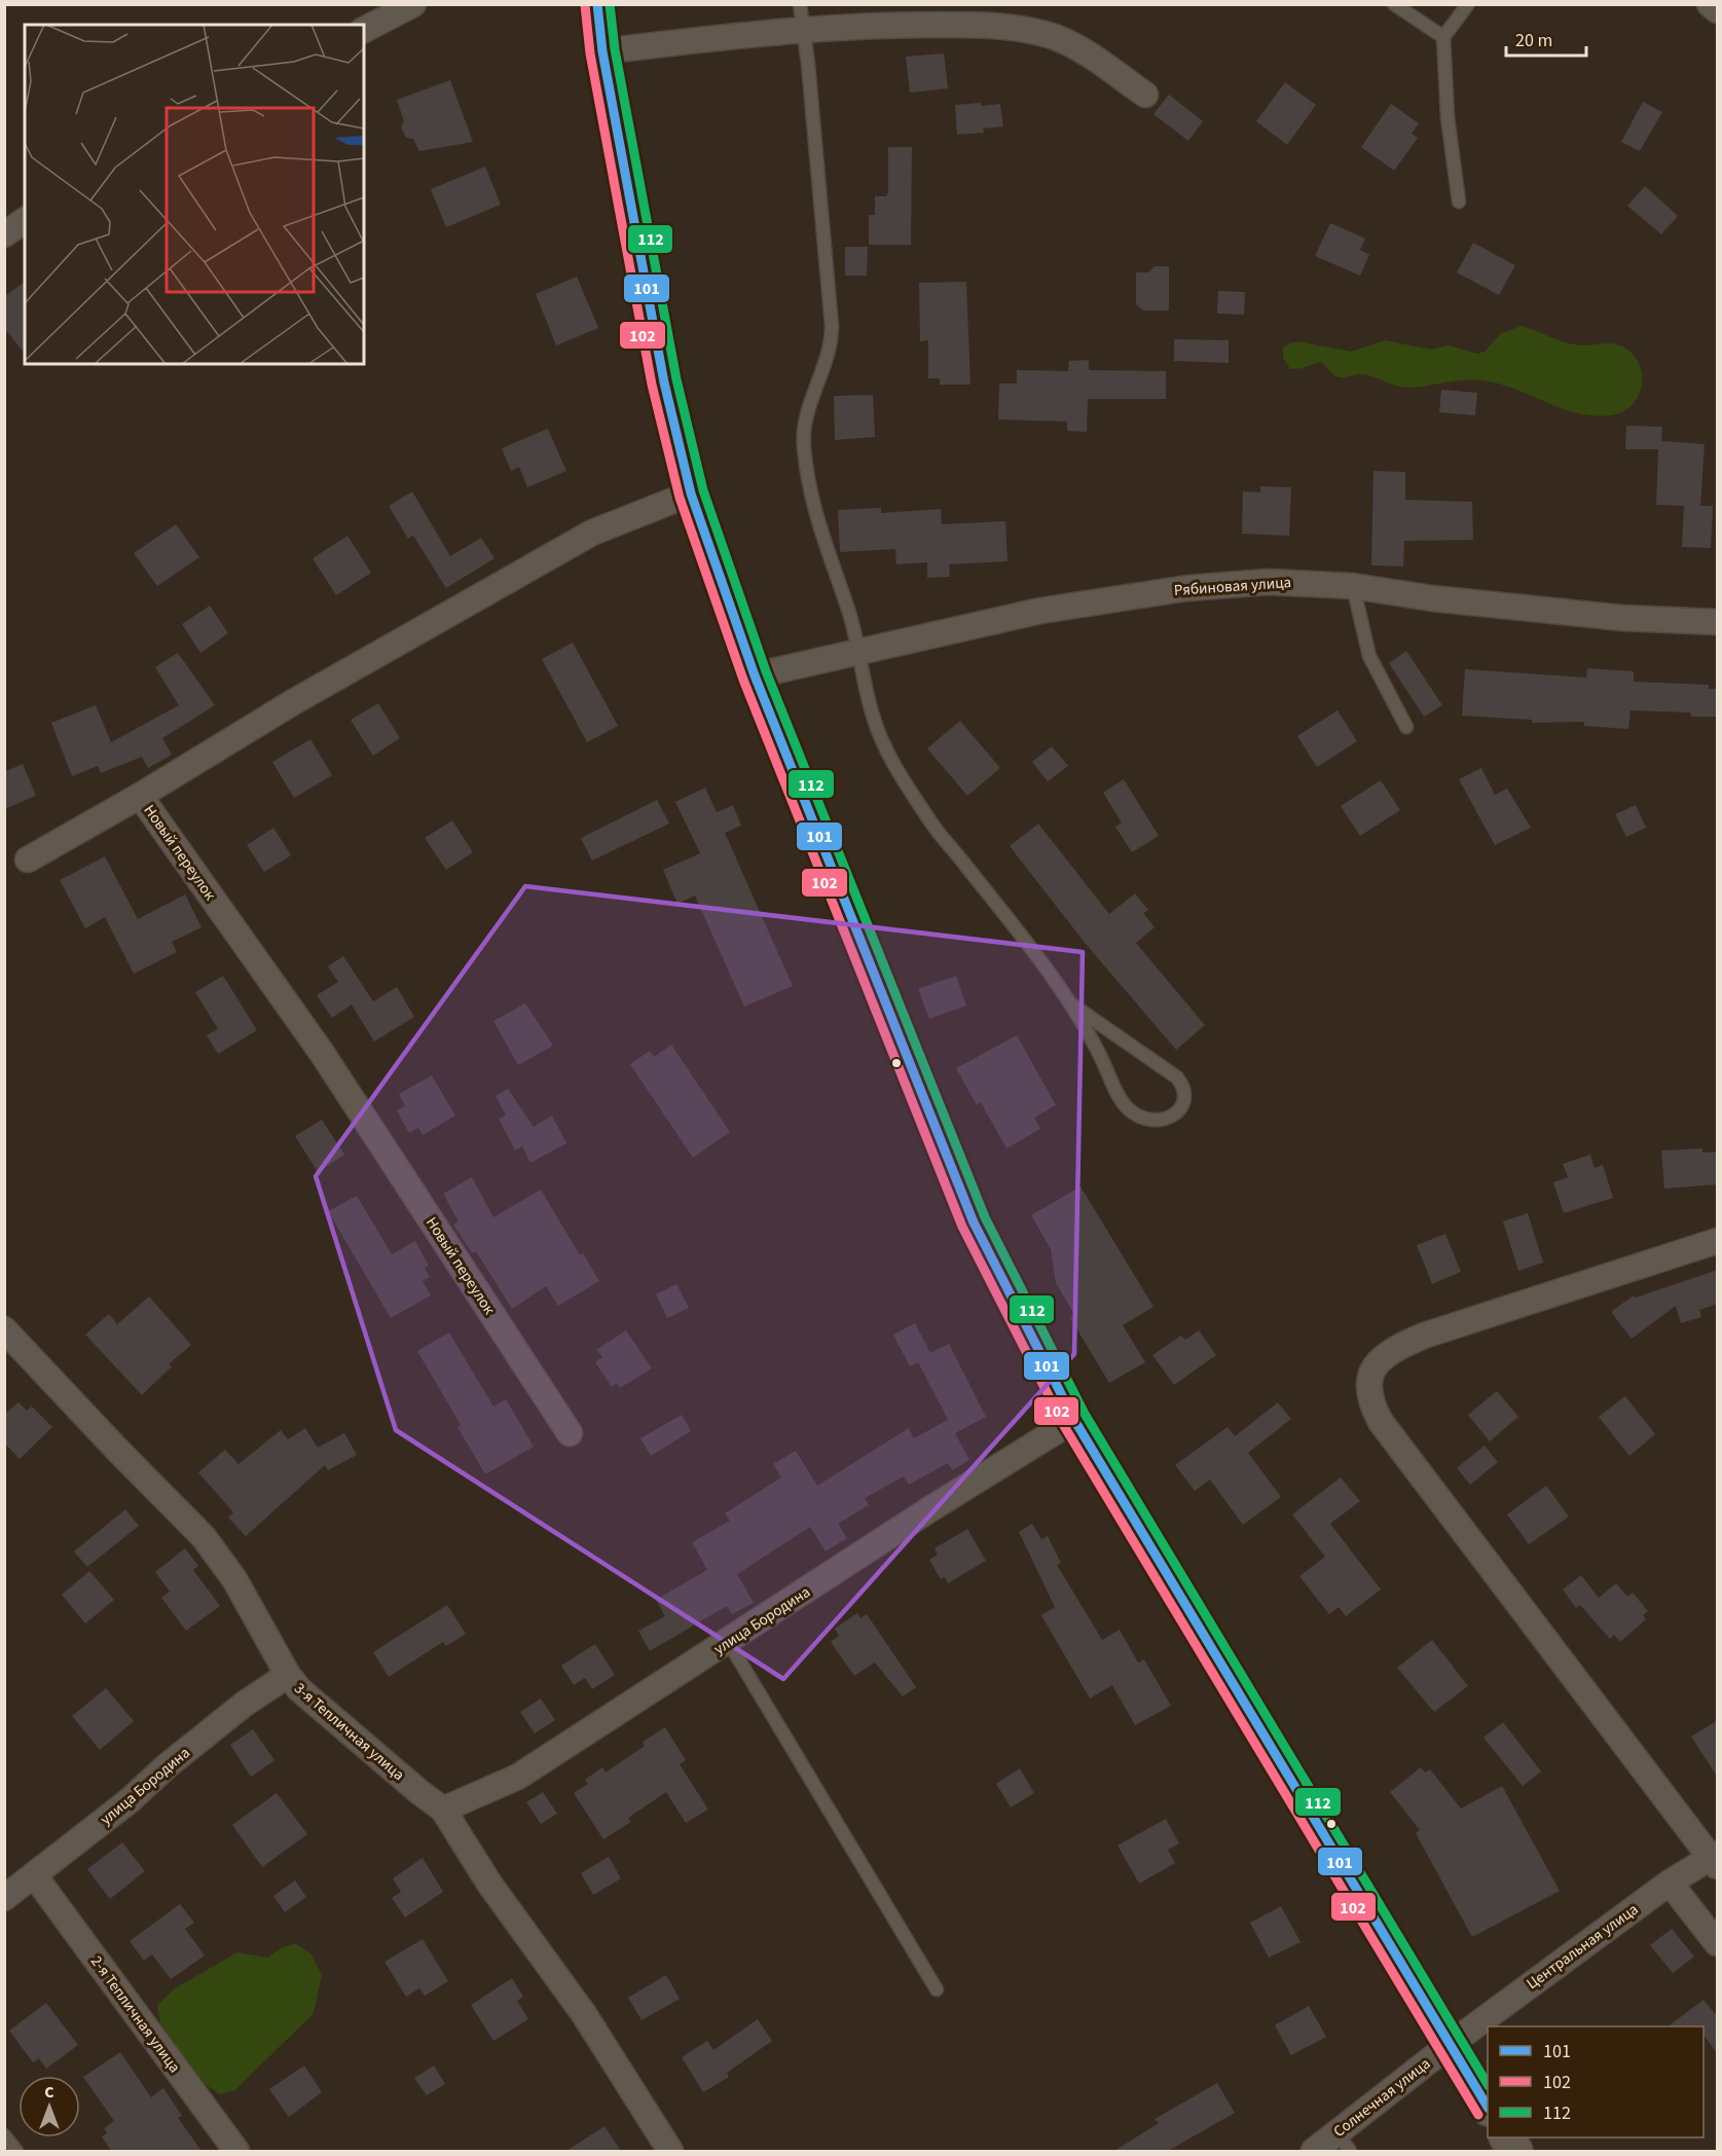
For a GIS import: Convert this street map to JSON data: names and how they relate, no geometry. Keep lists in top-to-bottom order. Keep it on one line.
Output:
{"streets":{"street":["Рябиновая улица","Новый переулок","улица Бородина","3-я Тепличная улица","Центральная улица","2-я Тепличная улица","Солнечная улица"]},"crossings":[["улица Бородина","3-я Тепличная улица"],["улица Бородина","2-я Тепличная улица"],["Центральная улица","Солнечная улица"]],"lines":["transit line 101","transit line 112","transit line 102"],"legend":["101","102","112"],"scale_bar":"20 m","north":"top"}
